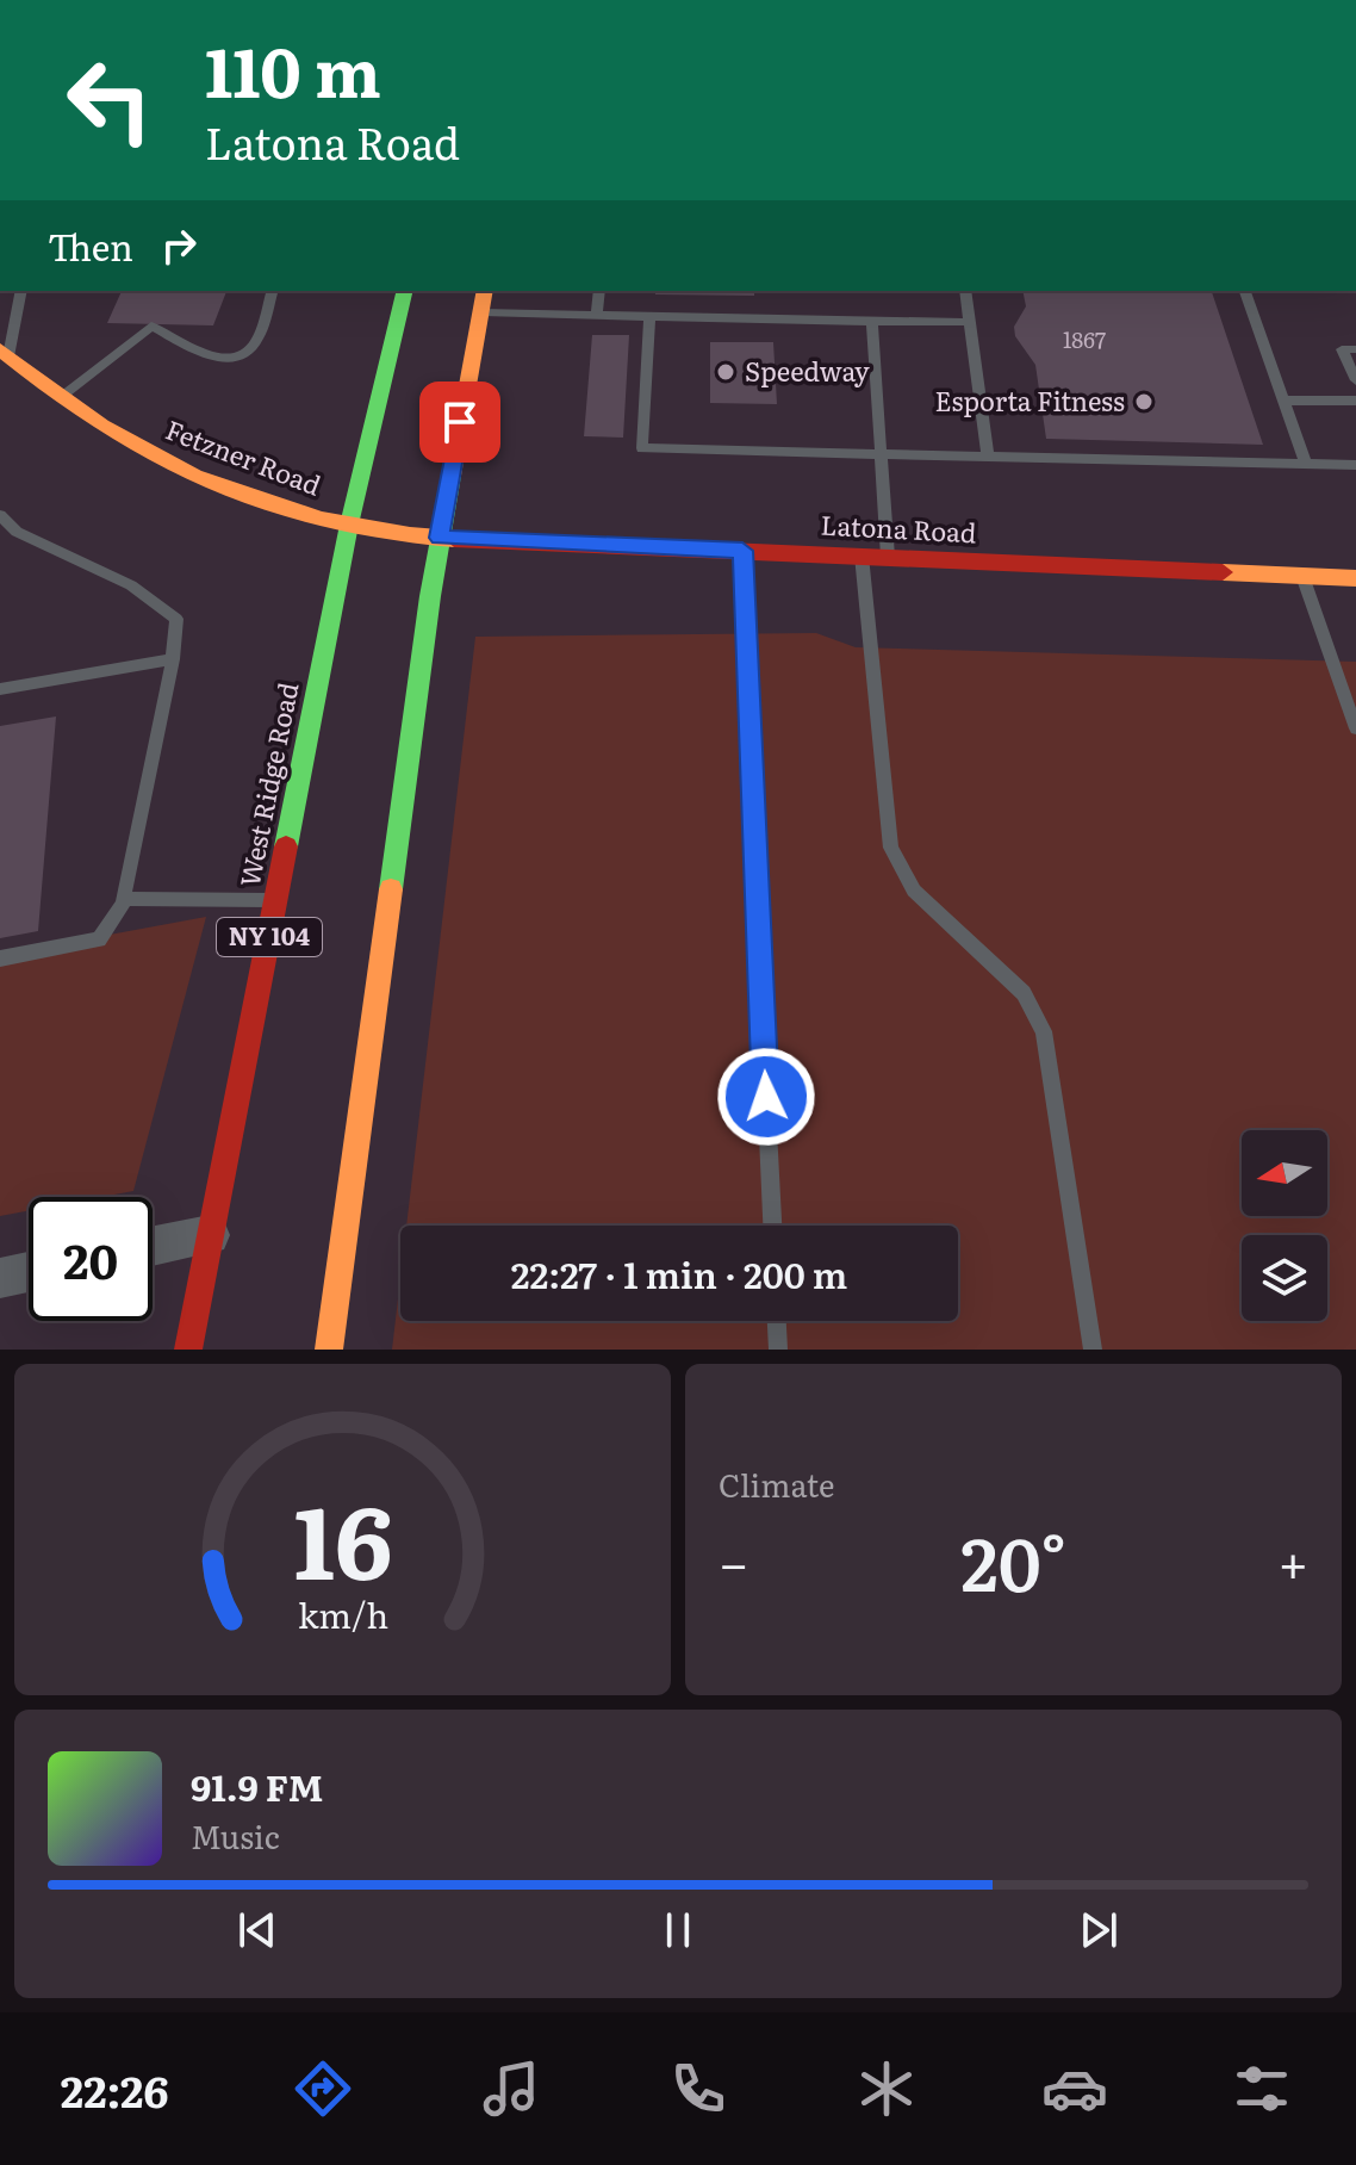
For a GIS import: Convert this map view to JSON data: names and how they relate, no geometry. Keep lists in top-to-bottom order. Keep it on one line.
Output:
{"streets":{"main road":["Fetzner Road","Latona Road","West Ridge Road","NY 104"]},"crossings":[["Fetzner Road","Latona Road"],["Fetzner Road","West Ridge Road"]],"places":["Speedway","Esporta Fitness"],"house_numbers":["1867"],"north":"left","page":{"turn":["110 m","Latona Road"],"then":"Then","limit":"20","trip":"22:27 · 1 min · 200 m","tile":"Climate","heat":["−","20°","+"],"song":["91.9 FM","Music"],"tabs":"22:26","gauge":["16","km/h"]}}
